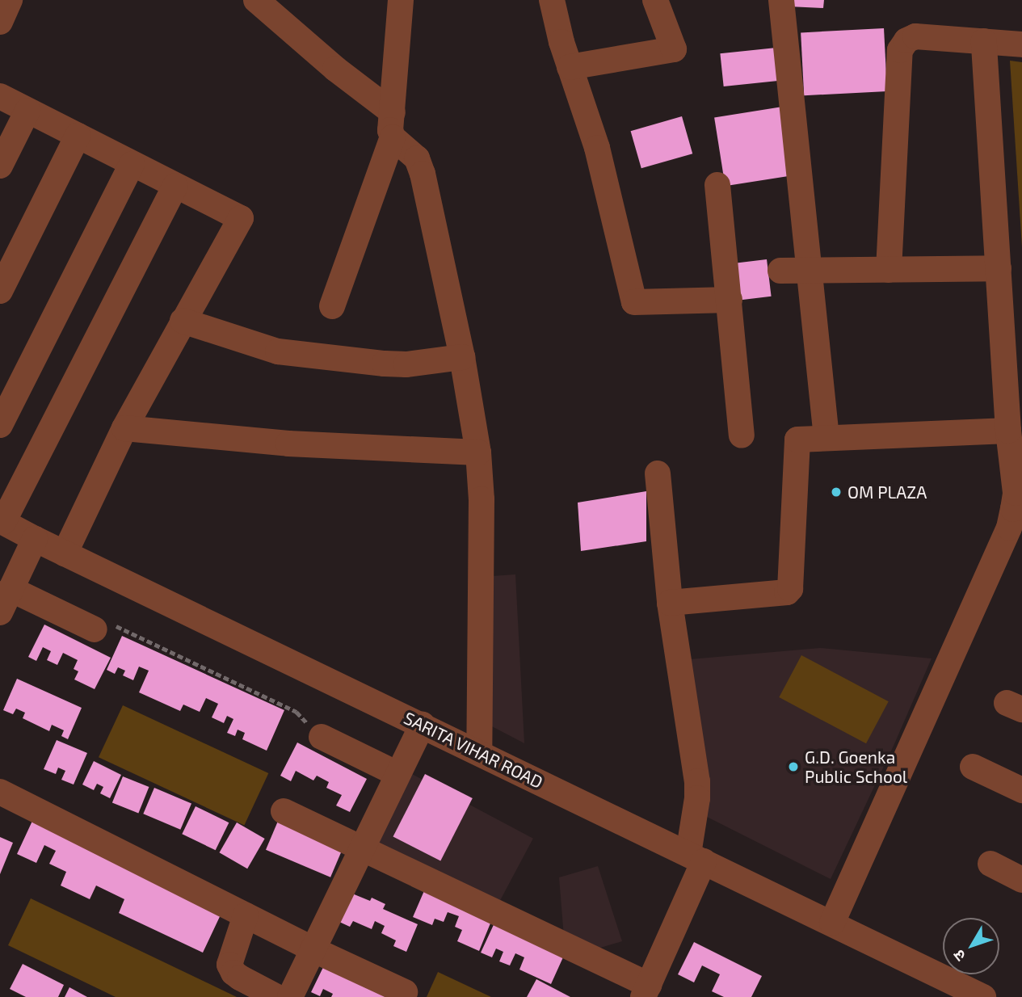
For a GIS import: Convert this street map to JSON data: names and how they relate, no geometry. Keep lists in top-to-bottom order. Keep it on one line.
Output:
{"streets":{"street":["SARITA VIHAR ROAD"]},"places":["OM PLAZA","G.D. Goenka Public School"],"north":"bottom left"}
